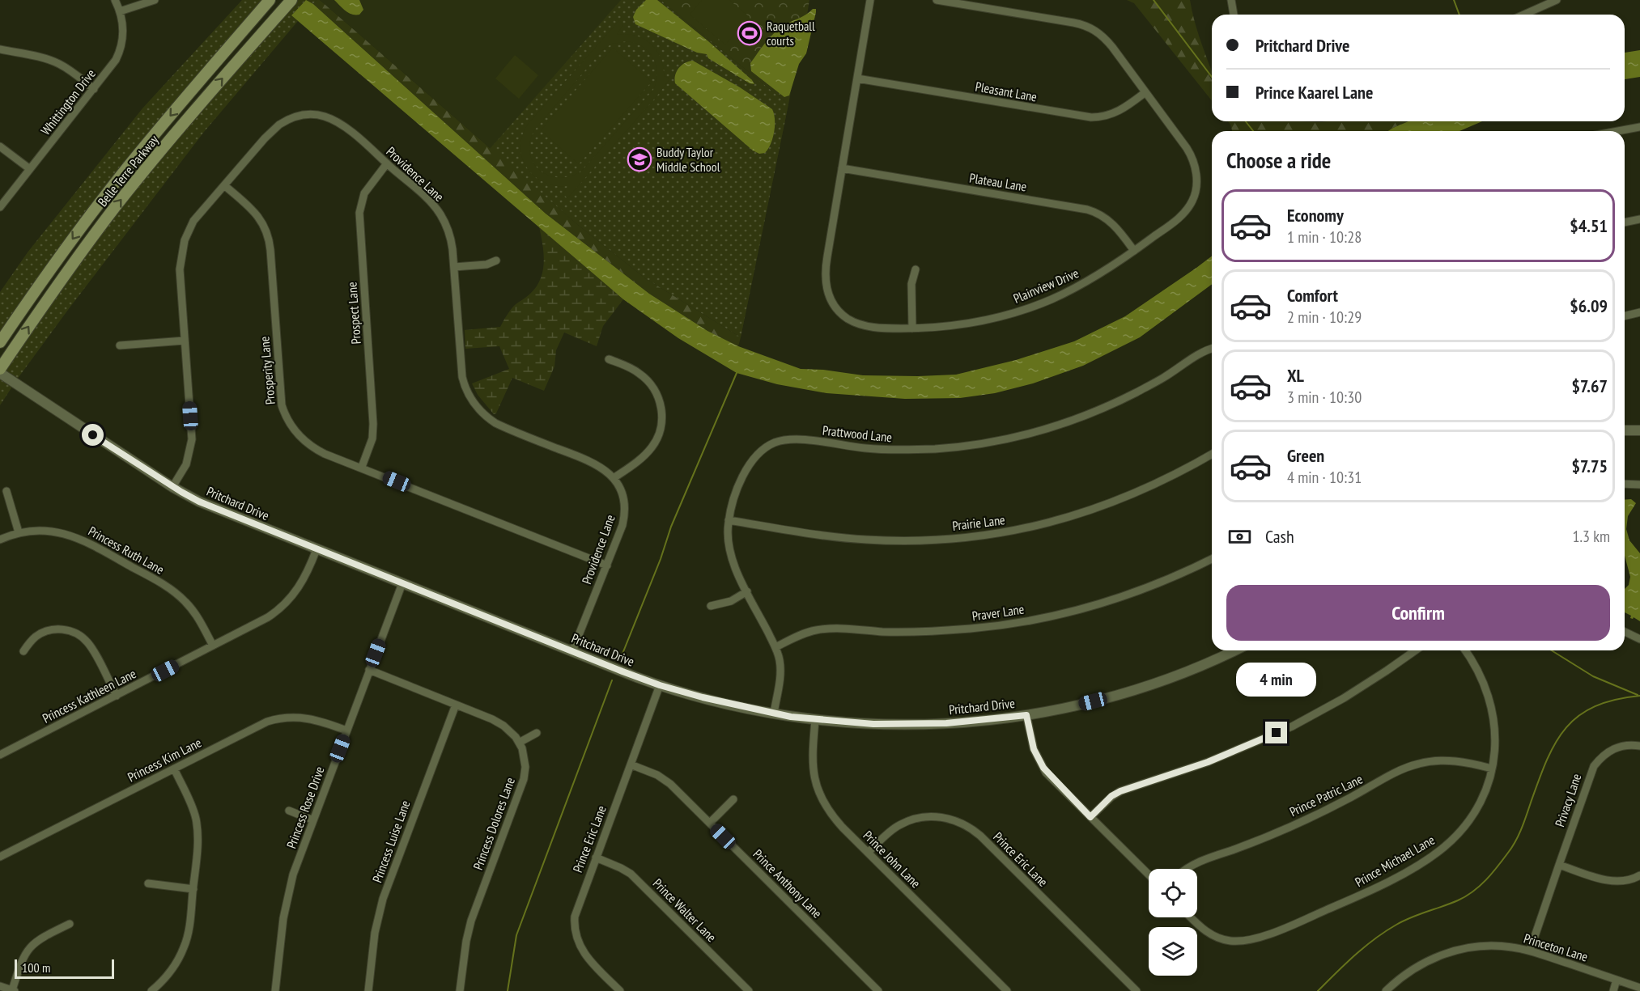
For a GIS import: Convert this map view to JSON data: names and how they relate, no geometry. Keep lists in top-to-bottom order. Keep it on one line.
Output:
{"streets":{"main road":["Belle Terre Parkway"],"street":["Pleasant Lane","Whittington Drive","Providence Lane","Plateau Lane","Plainview Drive","Prospect Lane","Prosperity Lane","Prattwood Lane","Pritchard Drive","Prairie Lane","Princess Ruth Lane","Praver Lane","Princess Kathleen Lane","Princess Kim Lane","Prince Patric Lane","Privacy Lane","Princess Rose Drive","Princess Dolores Lane","Prince Eric Lane","Princess Luise Lane","Prince John Lane","Prince Michael Lane","Prince Anthony Lane","Prince Walter Lane","Princeton Lane"]},"crossings":[["Pleasant Lane","Plainview Drive"],["Providence Lane","Prospect Lane"],["Providence Lane","Prosperity Lane"],["Providence Lane","Pritchard Drive"],["Plateau Lane","Plainview Drive"],["Prospect Lane","Prosperity Lane"],["Prattwood Lane","Pritchard Drive"],["Prattwood Lane","Prairie Lane"],["Prattwood Lane","Praver Lane"],["Pritchard Drive","Princess Kathleen Lane"],["Pritchard Drive","Princess Rose Drive"],["Pritchard Drive","Prince Eric Lane"],["Pritchard Drive","Prince John Lane"],["Princess Ruth Lane","Princess Kathleen Lane"],["Princess Kim Lane","Princess Rose Drive"],["Prince Patric Lane","Prince Michael Lane"],["Privacy Lane","Princeton Lane"],["Prince Eric Lane","Prince John Lane"],["Prince Eric Lane","Prince Anthony Lane"],["Prince Eric Lane","Prince Walter Lane"]],"places":{"sports":["Raquetball courts"],"school or university":["Buddy Taylor Middle School"]},"scale_bar":"100 m","page":{"banner":["Pritchard Drive","Prince Kaarel Lane"],"heading":"Choose a ride","list":[{"name":"Economy","note":"1 min · 10:28","value":"$4.51"},{"name":"Comfort","note":"2 min · 10:29","value":"$6.09"},{"name":"XL","note":"3 min · 10:30","value":"$7.67"},{"name":"Green","note":"4 min · 10:31","value":"$7.75"}],"pay":["Cash","1.3 km"],"buttons":"Confirm","bubble":"4 min","scale":"100 m"}}
